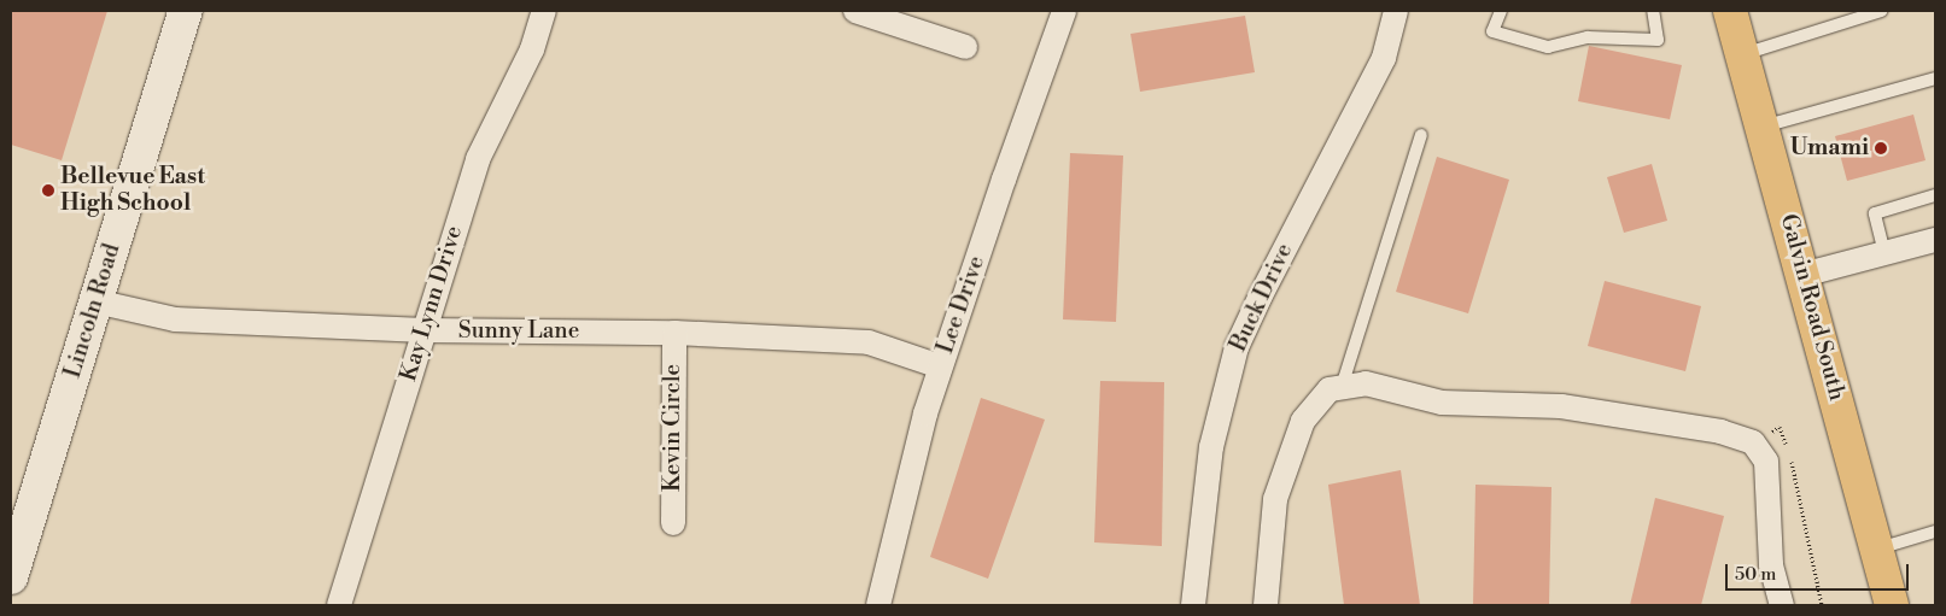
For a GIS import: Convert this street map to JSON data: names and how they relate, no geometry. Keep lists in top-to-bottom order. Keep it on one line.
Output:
{"streets":{"main road":["Galvin Road South","Lincoln Road"],"street":["Buck Drive","Kay Lynn Drive","Lee Drive","Sunny Lane","Kevin Circle"]},"crossings":[["Kay Lynn Drive","Sunny Lane"],["Lee Drive","Sunny Lane"],["Lincoln Road","Sunny Lane"],["Sunny Lane","Kevin Circle"]],"places":["Umami","Bellevue East High School"],"scale_bar":"50 m"}
